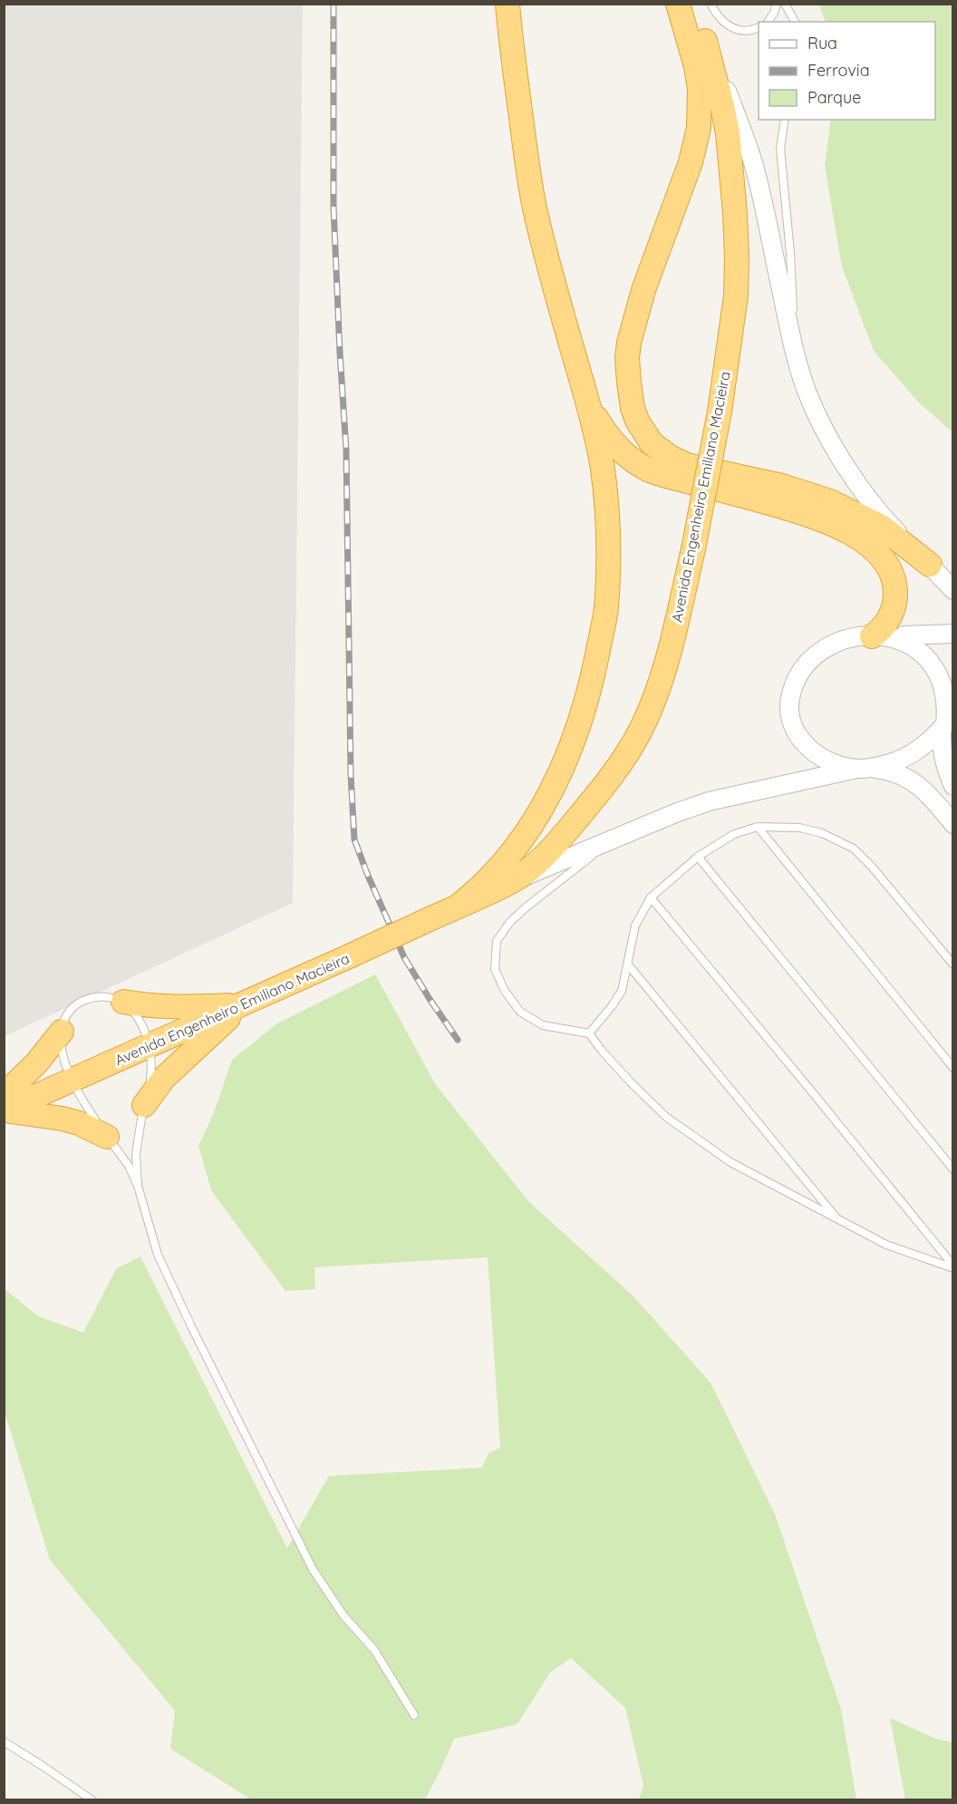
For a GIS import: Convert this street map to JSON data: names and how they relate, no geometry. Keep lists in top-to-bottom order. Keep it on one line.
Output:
{"streets":{"highway":["Avenida Engenheiro Emiliano Macieira"]},"legend":["Rua","Ferrovia","Parque"]}
